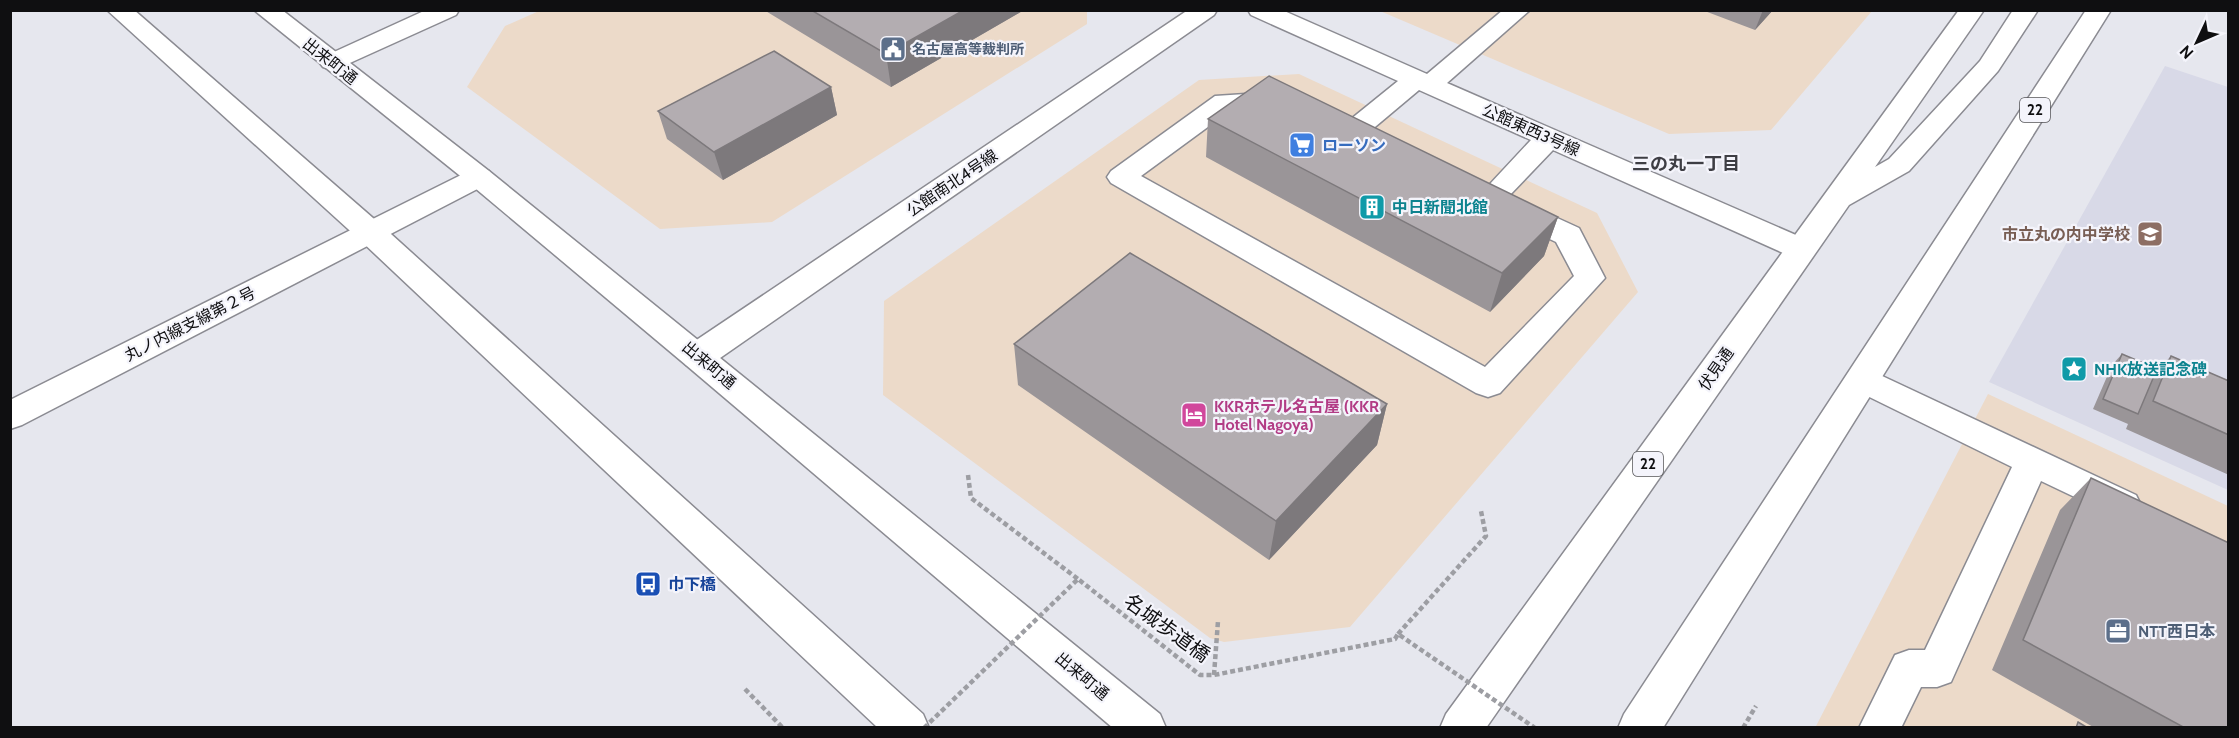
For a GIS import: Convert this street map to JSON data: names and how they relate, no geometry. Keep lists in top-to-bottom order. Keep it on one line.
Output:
{"streets":{"main road":["出来町通","22","公館東西3号線","公館南北4号線","丸ノ内線支線第２号","伏見通"],"path":["名城歩道橋"]},"crossings":[["出来町通","公館南北4号線"],["出来町通","丸ノ内線支線第２号"],["公館東西3号線","伏見通"]],"districts":["三の丸一丁目"],"places":{"public building":["名古屋高等裁判所"],"supermarket":["ローソン"],"building":["中日新聞北館"],"school or university":["市立丸の内中学校"],"place":["NHK放送記念碑"],"hotel":["KKRホテル名古屋 (KKR Hotel Nagoya)"],"bus stop":["巾下橋"],"office":["NTT西日本"]},"north":"bottom left"}
